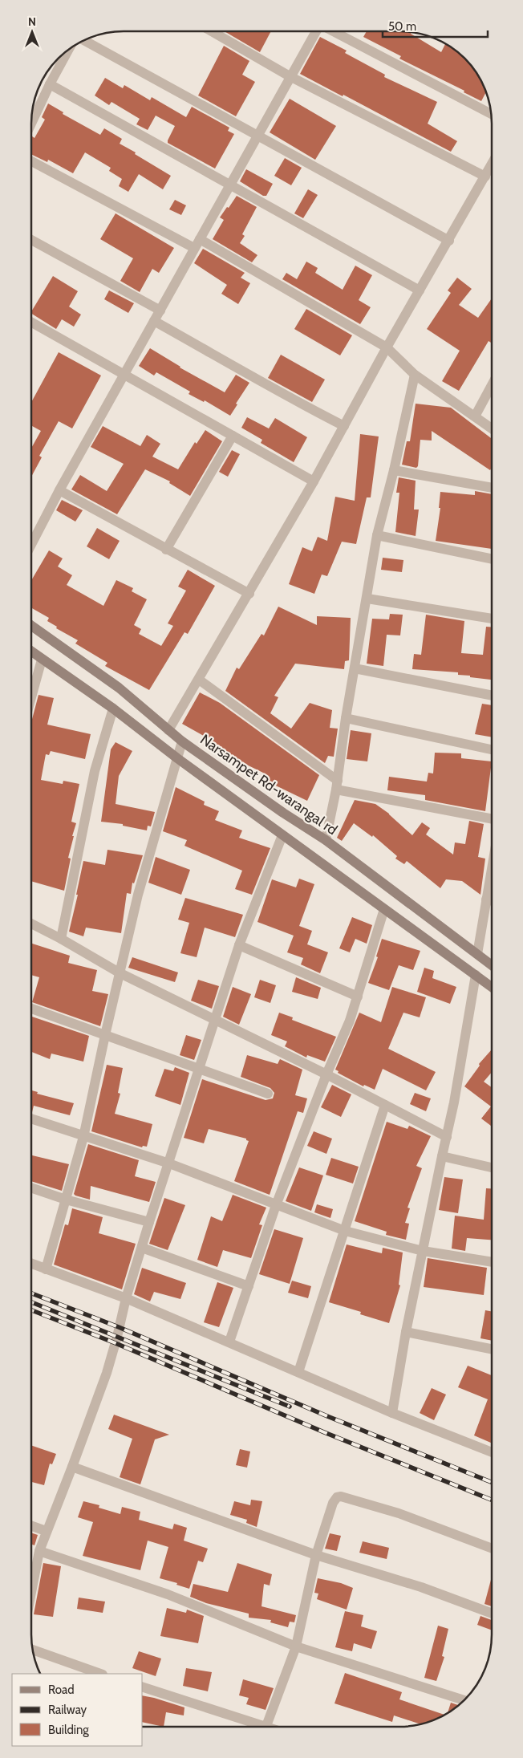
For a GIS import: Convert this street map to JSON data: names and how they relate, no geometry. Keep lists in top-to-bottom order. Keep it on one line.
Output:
{"streets":{"main road":["Narsampet Rd-warangal rd"]},"legend":["Road","Railway","Building"],"scale_bar":"50 m","north":"top"}
